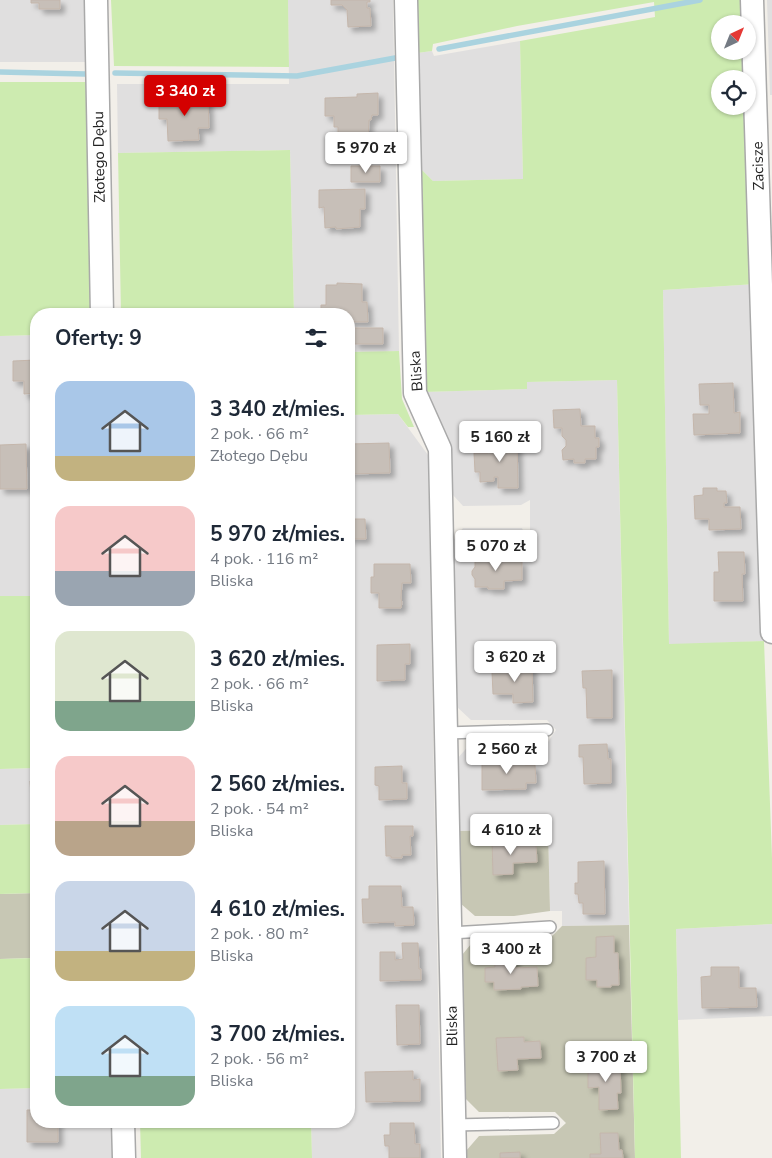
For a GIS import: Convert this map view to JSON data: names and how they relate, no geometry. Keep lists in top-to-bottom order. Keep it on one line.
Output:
{"streets":{"street":["Złotego Dębu","Zacisze","Bliska"]},"north":"top right","page":{"price":["3 340 zł","5 970 zł","5 160 zł","5 070 zł","3 620 zł","2 560 zł","4 610 zł","3 400 zł","3 700 zł"],"heading":"Oferty: 9","list":[{"name":"3 340 zł/mies.","note":"2 pok. · 66 m² · Złotego Dębu"},{"name":"5 970 zł/mies.","note":"4 pok. · 116 m² · Bliska"},{"name":"3 620 zł/mies.","note":"2 pok. · 66 m² · Bliska"},{"name":"2 560 zł/mies.","note":"2 pok. · 54 m² · Bliska"},{"name":"4 610 zł/mies.","note":"2 pok. · 80 m² · Bliska"},{"name":"3 700 zł/mies.","note":"2 pok. · 56 m² · Bliska"}]}}
